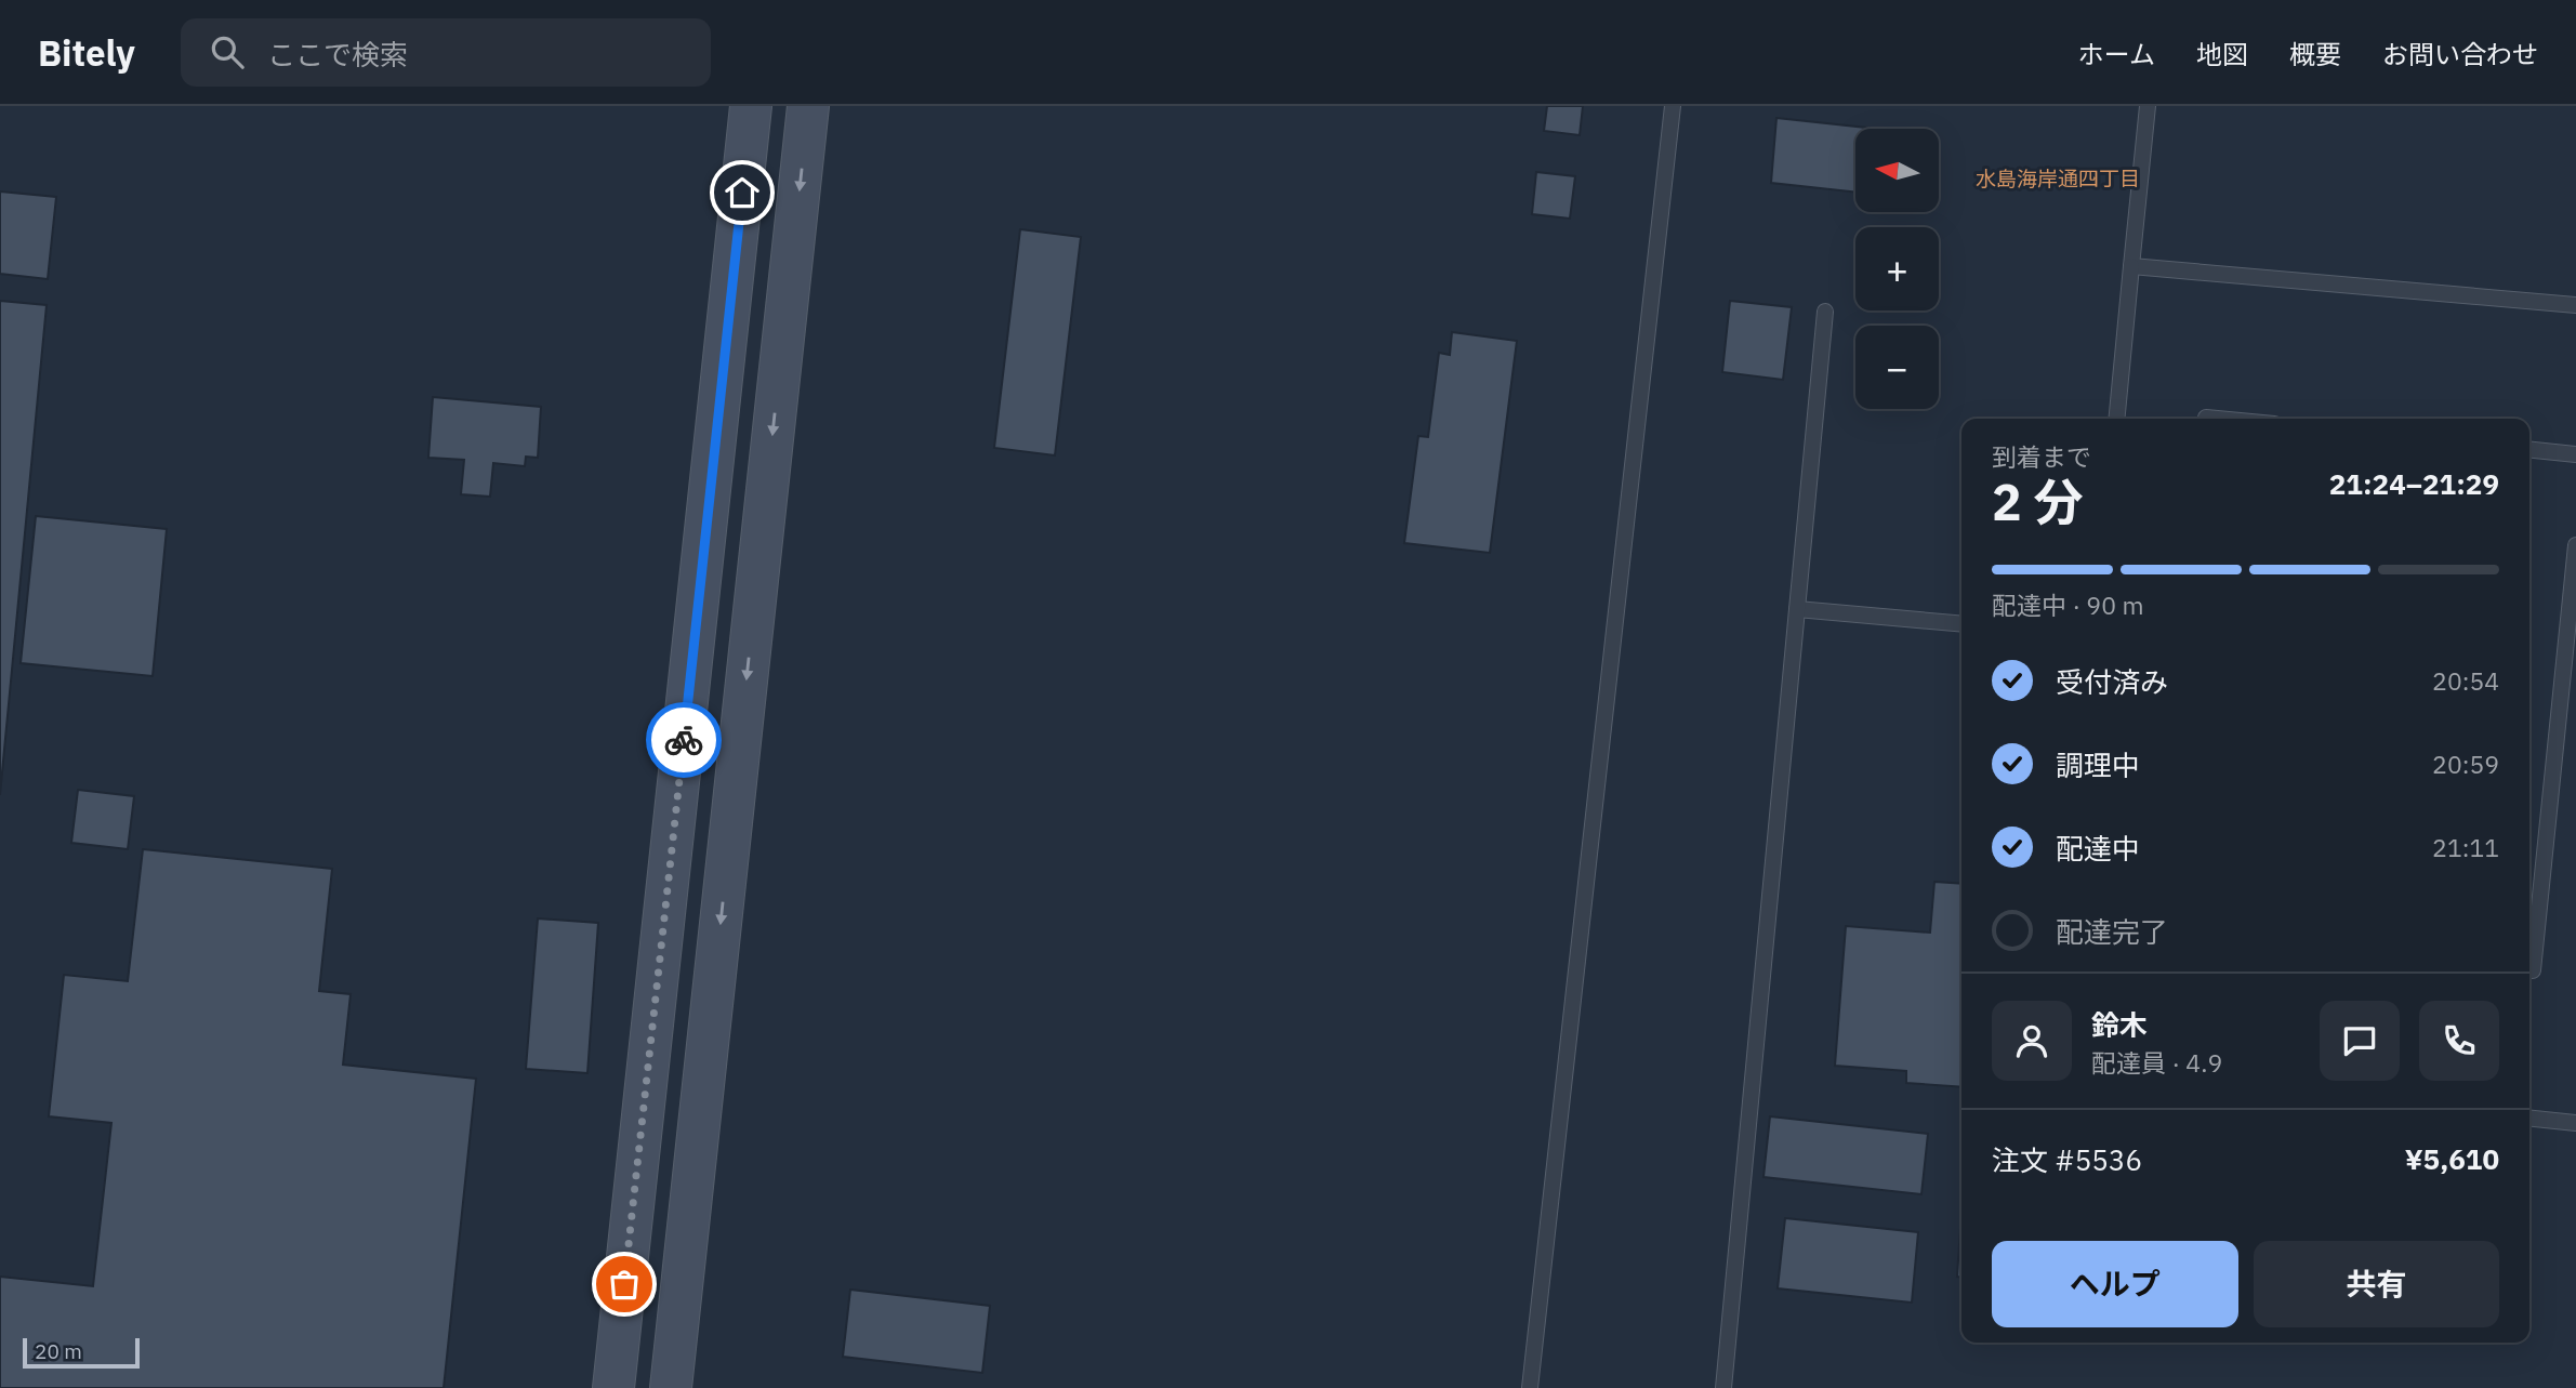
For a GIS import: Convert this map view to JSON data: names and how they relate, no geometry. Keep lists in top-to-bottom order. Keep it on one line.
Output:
{"districts":["水島海岸通四丁目"],"scale_bar":"20 m","north":"left","page":{"header":"Bitely","search":"ここで検索","nav":["ホーム","地図","概要","お問い合わせ"],"map_buttons":["+","−"],"heading":["2 分","到着まで","21:24–21:29"],"panel":["鈴木","配達員 · 4.9","注文 #5536","¥5,610"],"bar":"配達中 · 90 m","list":[["受付済み","20:54"],["調理中","20:59"],["配達中","21:11"],"配達完了"],"buttons":["ヘルプ","共有"],"scale":"20 m"}}
